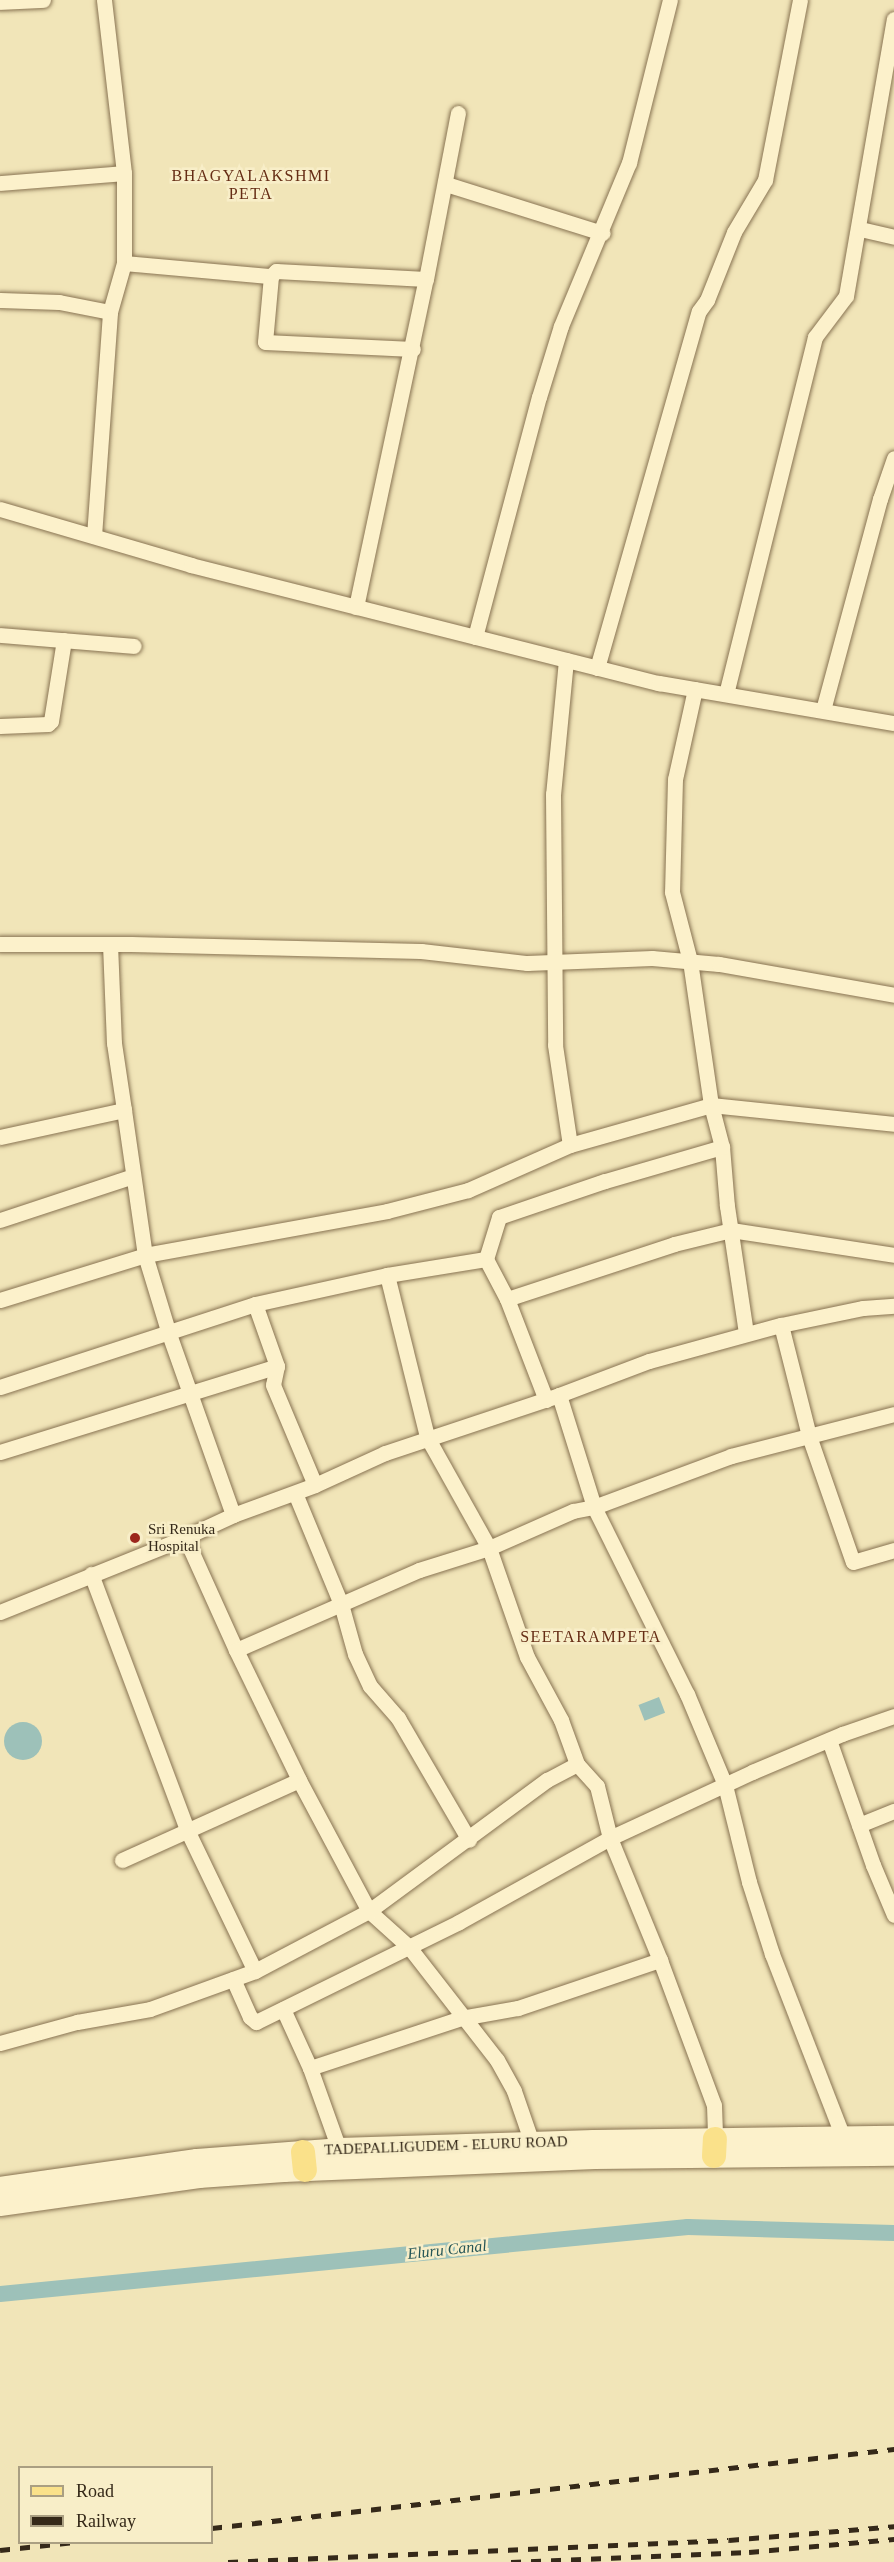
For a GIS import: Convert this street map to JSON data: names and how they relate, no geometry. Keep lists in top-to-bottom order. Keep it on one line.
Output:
{"streets":{"main road":["TADEPALLIGUDEM - ELURU ROAD"]},"districts":["BHAGYALAKSHMI PETA","SEETARAMPETA"],"water":["Eluru Canal"],"places":["Sri Renuka Hospital"],"legend":["Road","Railway"]}
